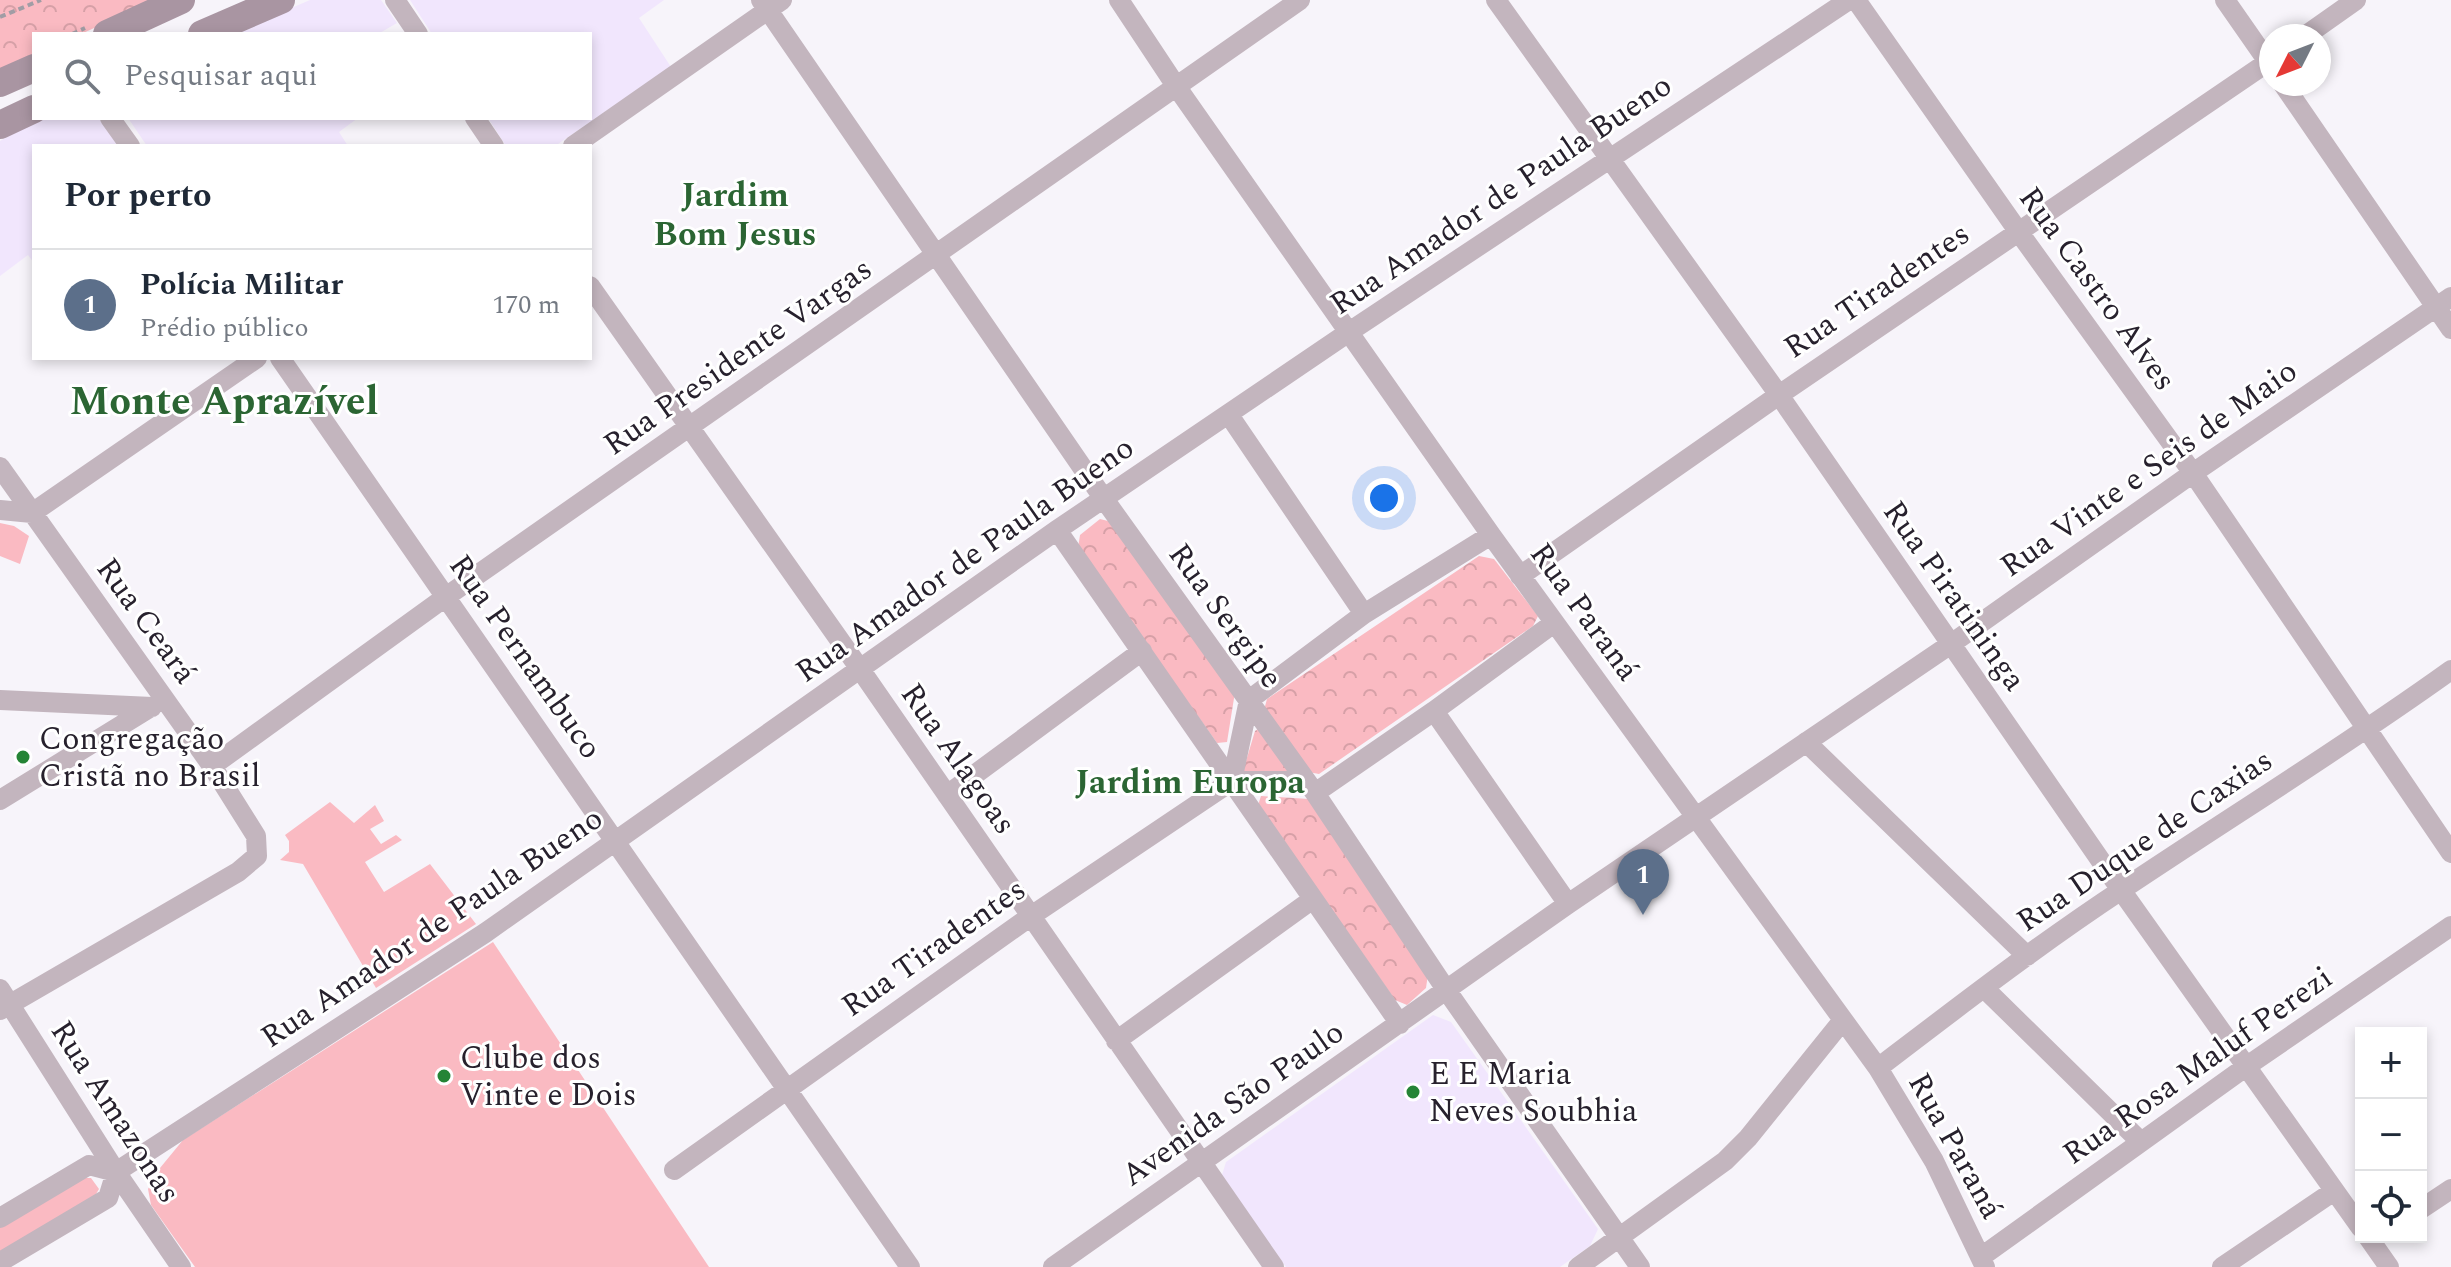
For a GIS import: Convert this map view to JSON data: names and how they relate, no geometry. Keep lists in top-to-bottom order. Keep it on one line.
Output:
{"streets":{"street":["Rua Amador de Paula Bueno","Rua Castro Alves","Rua Tiradentes","Rua Presidente Vargas","Rua Vinte e Seis de Maio","Rua Piratininga","Rua Paraná","Rua Sergipe","Rua Ceará","Rua Pernambuco","Rua Alagoas","Rua Duque de Caxias","Rua Rosa Maluf Perezi","Avenida São Paulo","Rua Amazonas"]},"crossings":[["Rua Amador de Paula Bueno","Rua Piratininga"],["Rua Amador de Paula Bueno","Rua Paraná"],["Rua Amador de Paula Bueno","Rua Sergipe"],["Rua Amador de Paula Bueno","Rua Pernambuco"],["Rua Amador de Paula Bueno","Rua Alagoas"],["Rua Amador de Paula Bueno","Rua Amazonas"],["Rua Castro Alves","Rua Tiradentes"],["Rua Castro Alves","Rua Vinte e Seis de Maio"],["Rua Castro Alves","Rua Duque de Caxias"],["Rua Tiradentes","Rua Piratininga"],["Rua Tiradentes","Rua Paraná"],["Rua Tiradentes","Rua Pernambuco"],["Rua Tiradentes","Rua Alagoas"],["Rua Presidente Vargas","Rua Paraná"],["Rua Presidente Vargas","Rua Sergipe"],["Rua Presidente Vargas","Rua Ceará"],["Rua Presidente Vargas","Rua Pernambuco"],["Rua Presidente Vargas","Rua Alagoas"],["Rua Vinte e Seis de Maio","Rua Piratininga"],["Rua Vinte e Seis de Maio","Rua Paraná"],["Rua Vinte e Seis de Maio","Rua Sergipe"],["Rua Vinte e Seis de Maio","Avenida São Paulo"],["Rua Piratininga","Rua Duque de Caxias"],["Rua Piratininga","Rua Rosa Maluf Perezi"],["Rua Paraná","Rua Duque de Caxias"],["Rua Paraná","Rua Rosa Maluf Perezi"],["Rua Sergipe","Avenida São Paulo"],["Rua Ceará","Rua Amazonas"],["Rua Alagoas","Avenida São Paulo"]],"districts":["Jardim Bom Jesus","Monte Aprazível","Jardim Europa"],"places":["Congregação Cristã no Brasil","Clube dos Vinte e Dois","E E Maria Neves Soubhia"],"north":"bottom left","page":{"search":"Pesquisar aqui","heading":"Por perto","list":[{"mark":"1","name":"Polícia Militar","note":"Prédio público","value":"170 m"}],"pins":"1","map_buttons":["+","−"]}}
